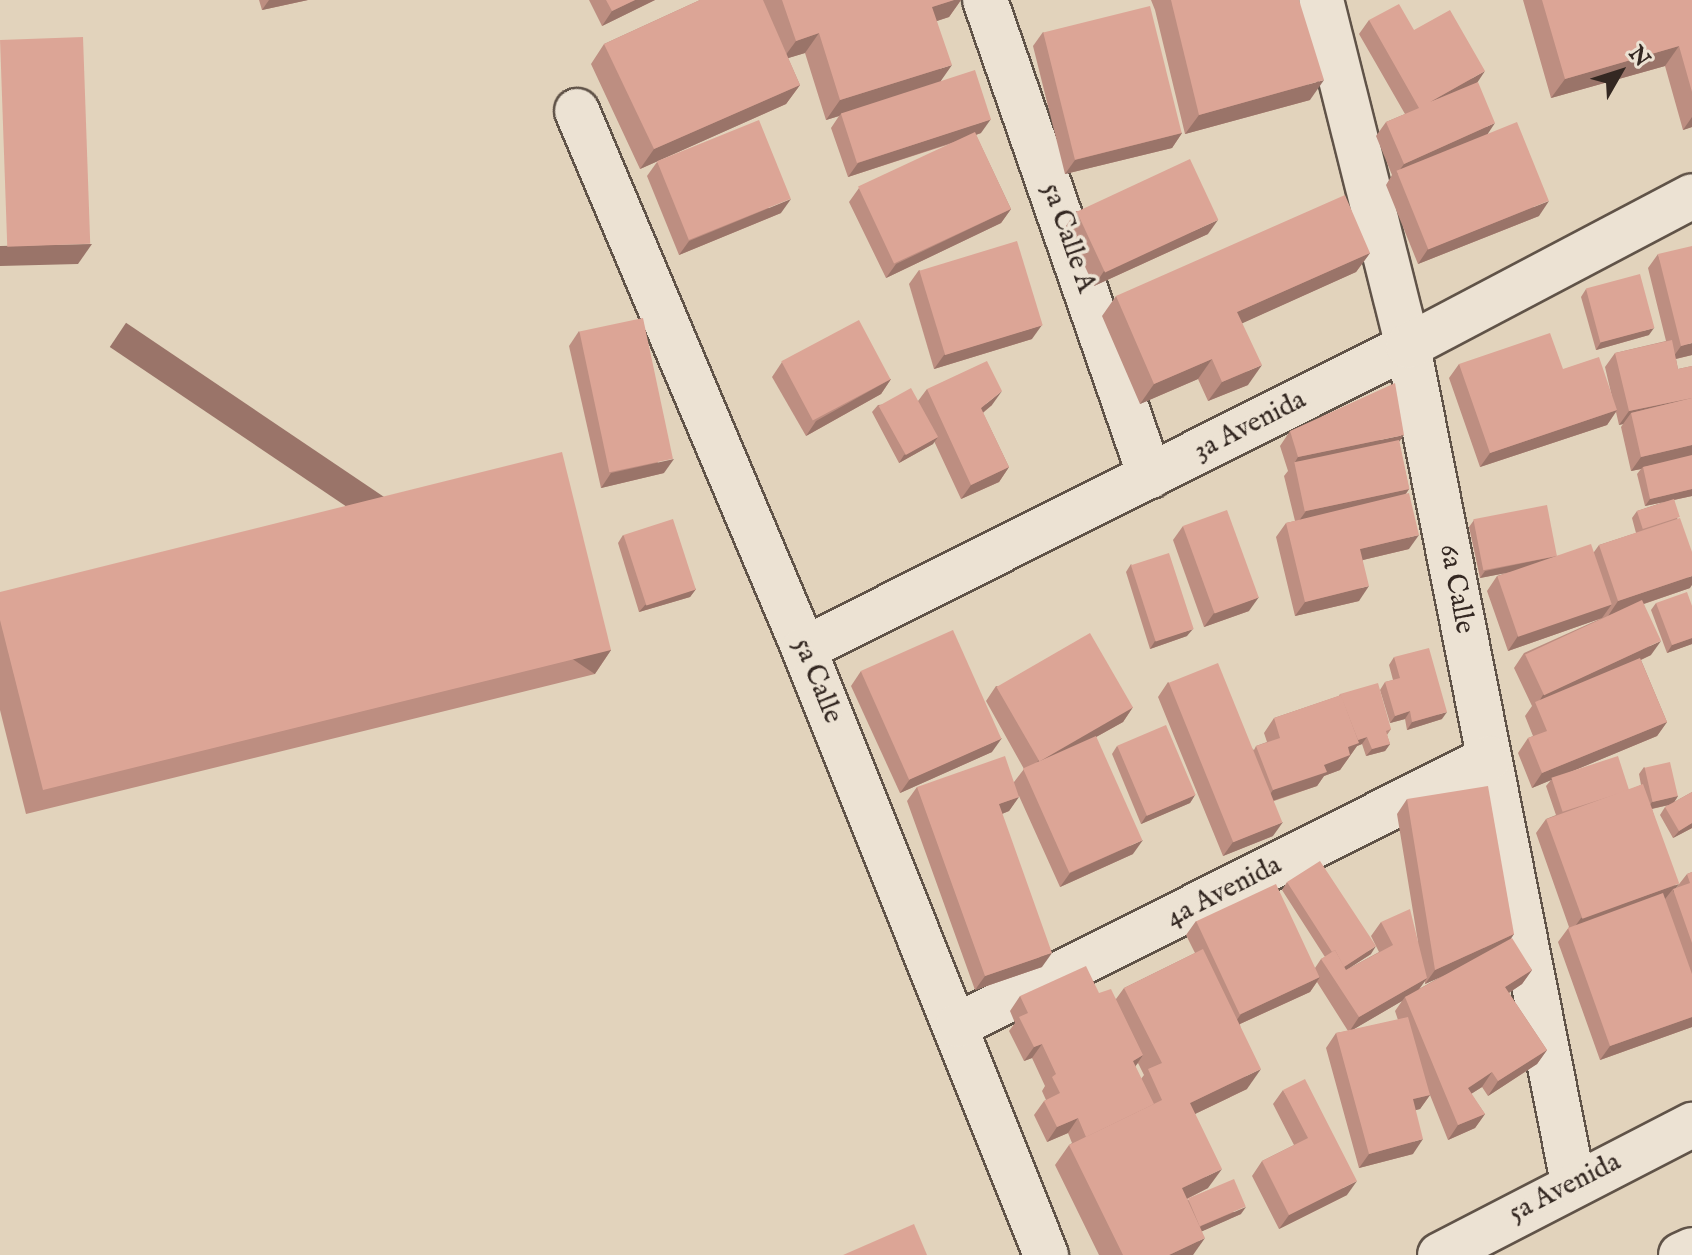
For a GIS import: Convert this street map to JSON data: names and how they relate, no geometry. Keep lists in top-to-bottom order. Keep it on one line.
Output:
{"streets":{"street":["5a Calle A","3a Avenida","6a Calle","5a Calle","4a Avenida","5a Avenida"]},"crossings":[["5a Calle A","3a Avenida"],["3a Avenida","6a Calle"],["3a Avenida","5a Calle"],["6a Calle","4a Avenida"],["6a Calle","5a Avenida"],["5a Calle","4a Avenida"]],"north":"top right"}
